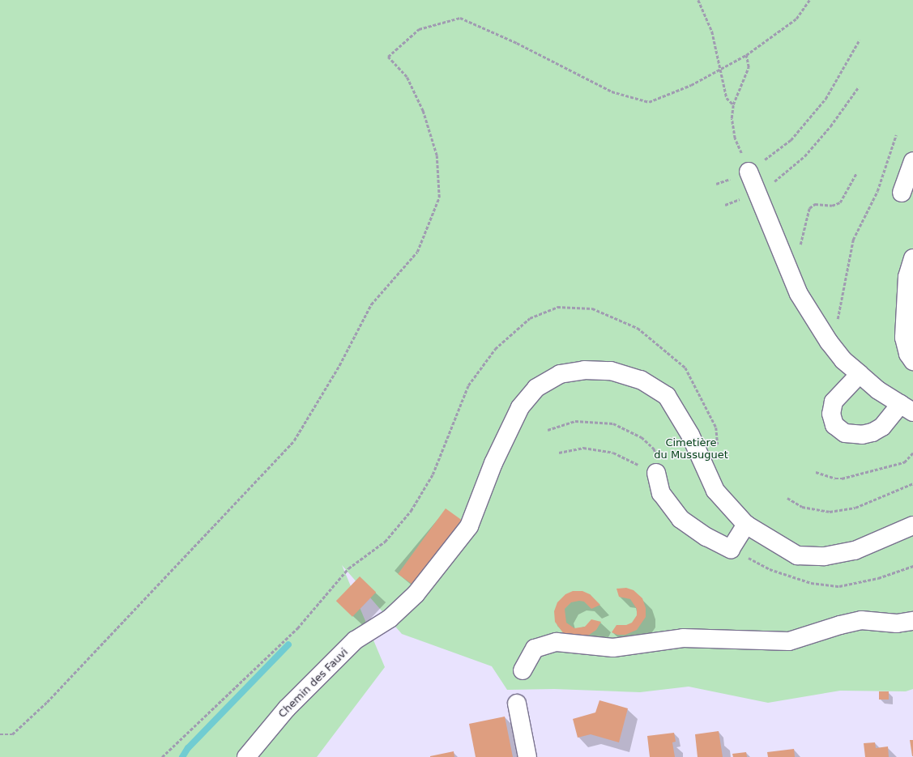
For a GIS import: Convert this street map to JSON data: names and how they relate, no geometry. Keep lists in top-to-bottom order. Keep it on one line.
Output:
{"streets":{"street":["Chemin des Fauvi"]},"parks":["Cimetière du Mussuguet"]}
